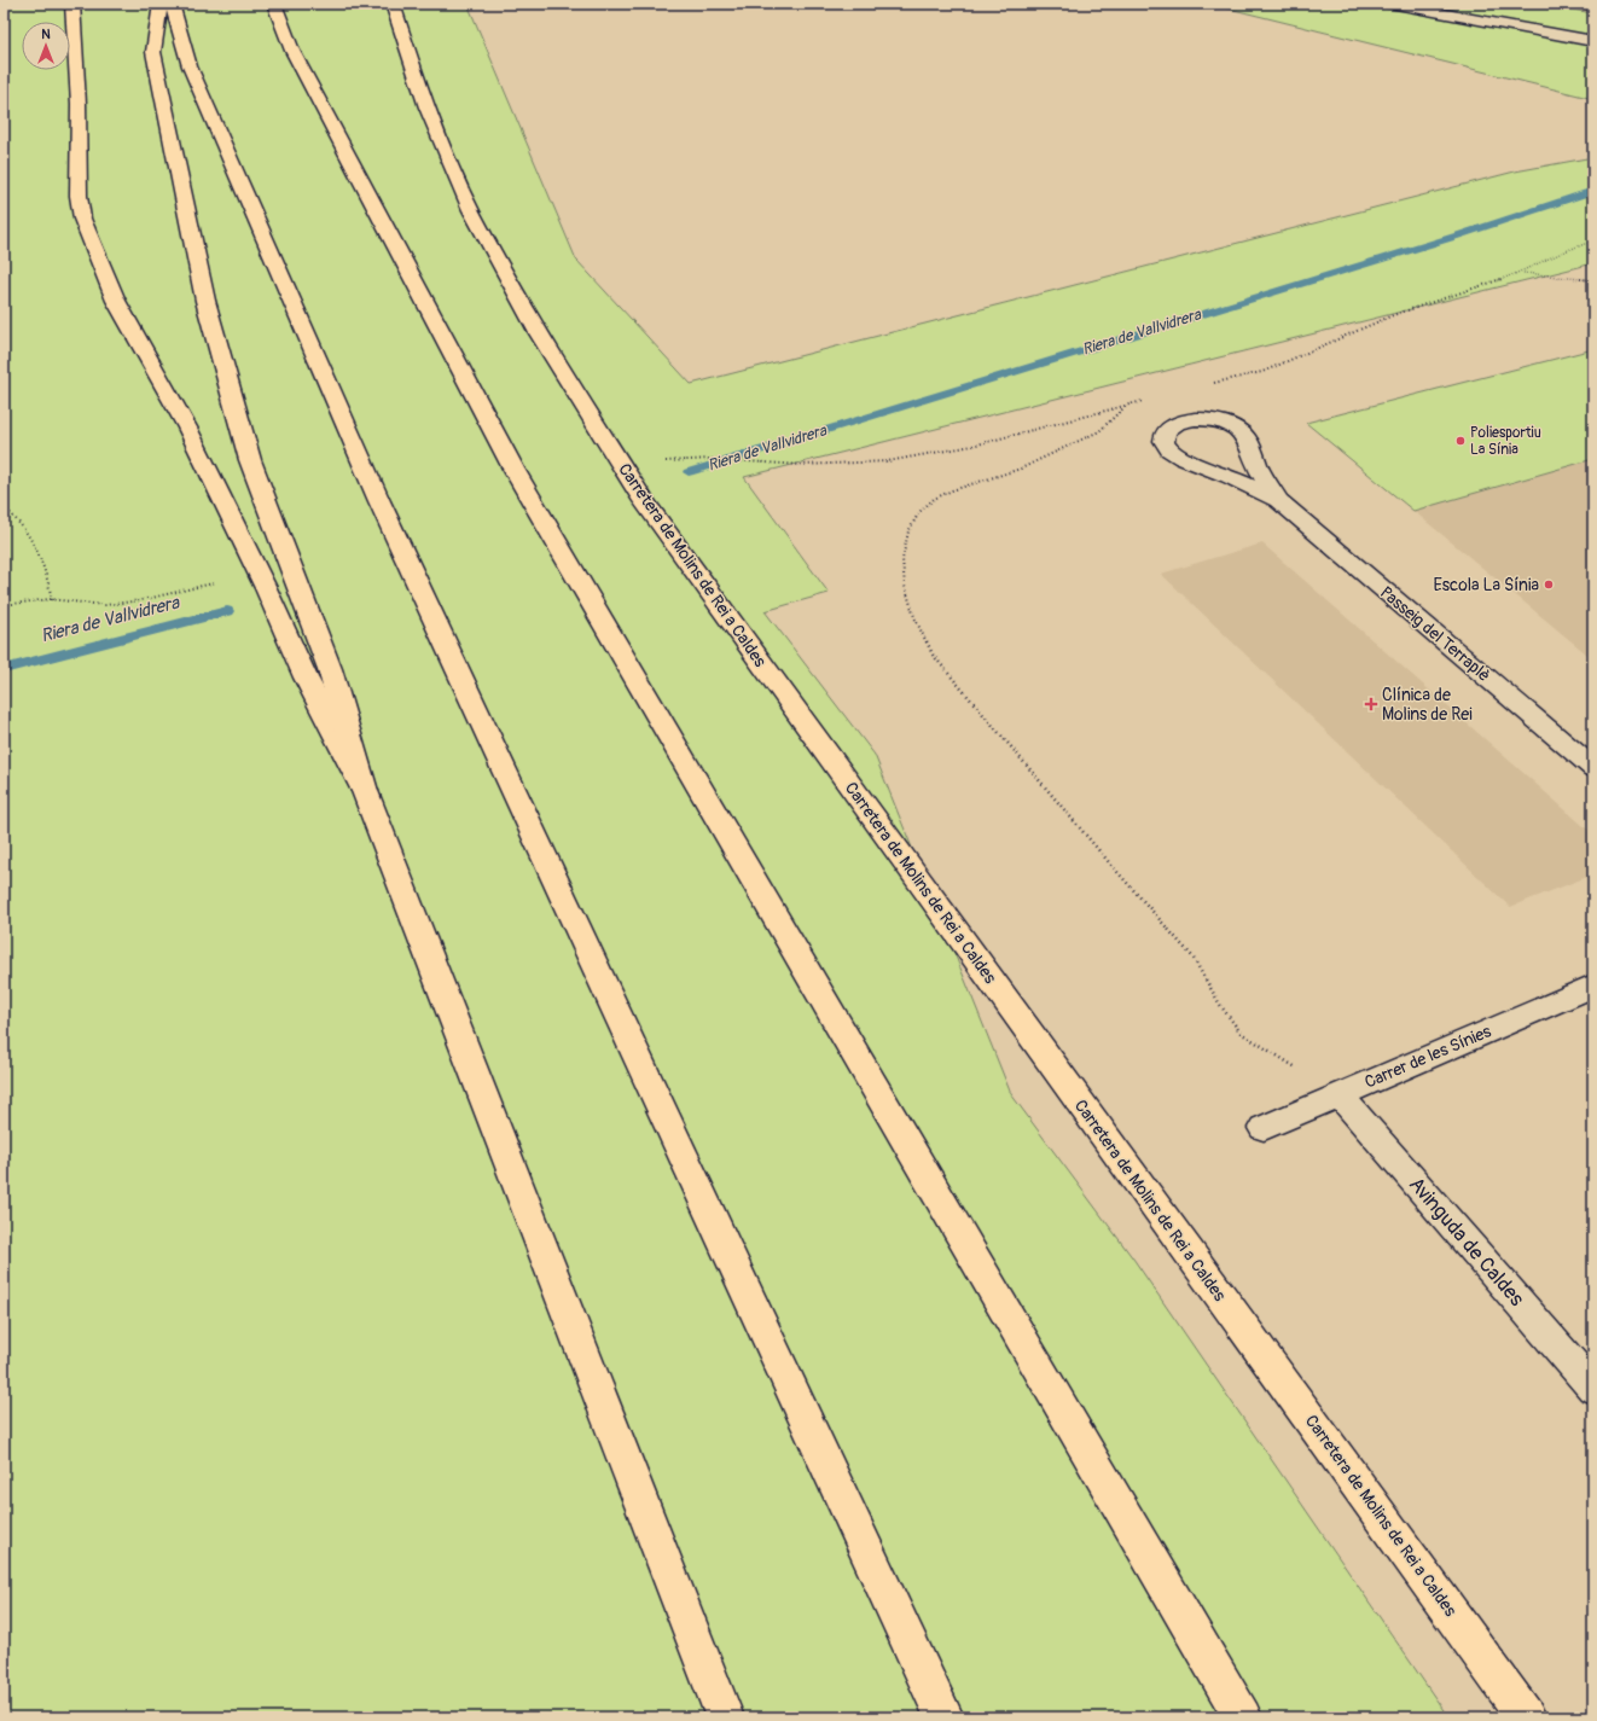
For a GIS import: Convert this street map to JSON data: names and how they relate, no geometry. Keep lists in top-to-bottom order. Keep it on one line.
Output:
{"streets":{"main road":["Carretera de Molins de Rei a Caldes"],"street":["Passeig del Terraplè","Carrer de les Sínies","Avinguda de Caldes"]},"crossings":[["Carrer de les Sínies","Avinguda de Caldes"]],"water":["Riera de Vallvidrera"],"places":{"other":["Poliesportiu La Sínia","Escola La Sínia"],"health":["Clínica de Molins de Rei"]},"north":"top"}
